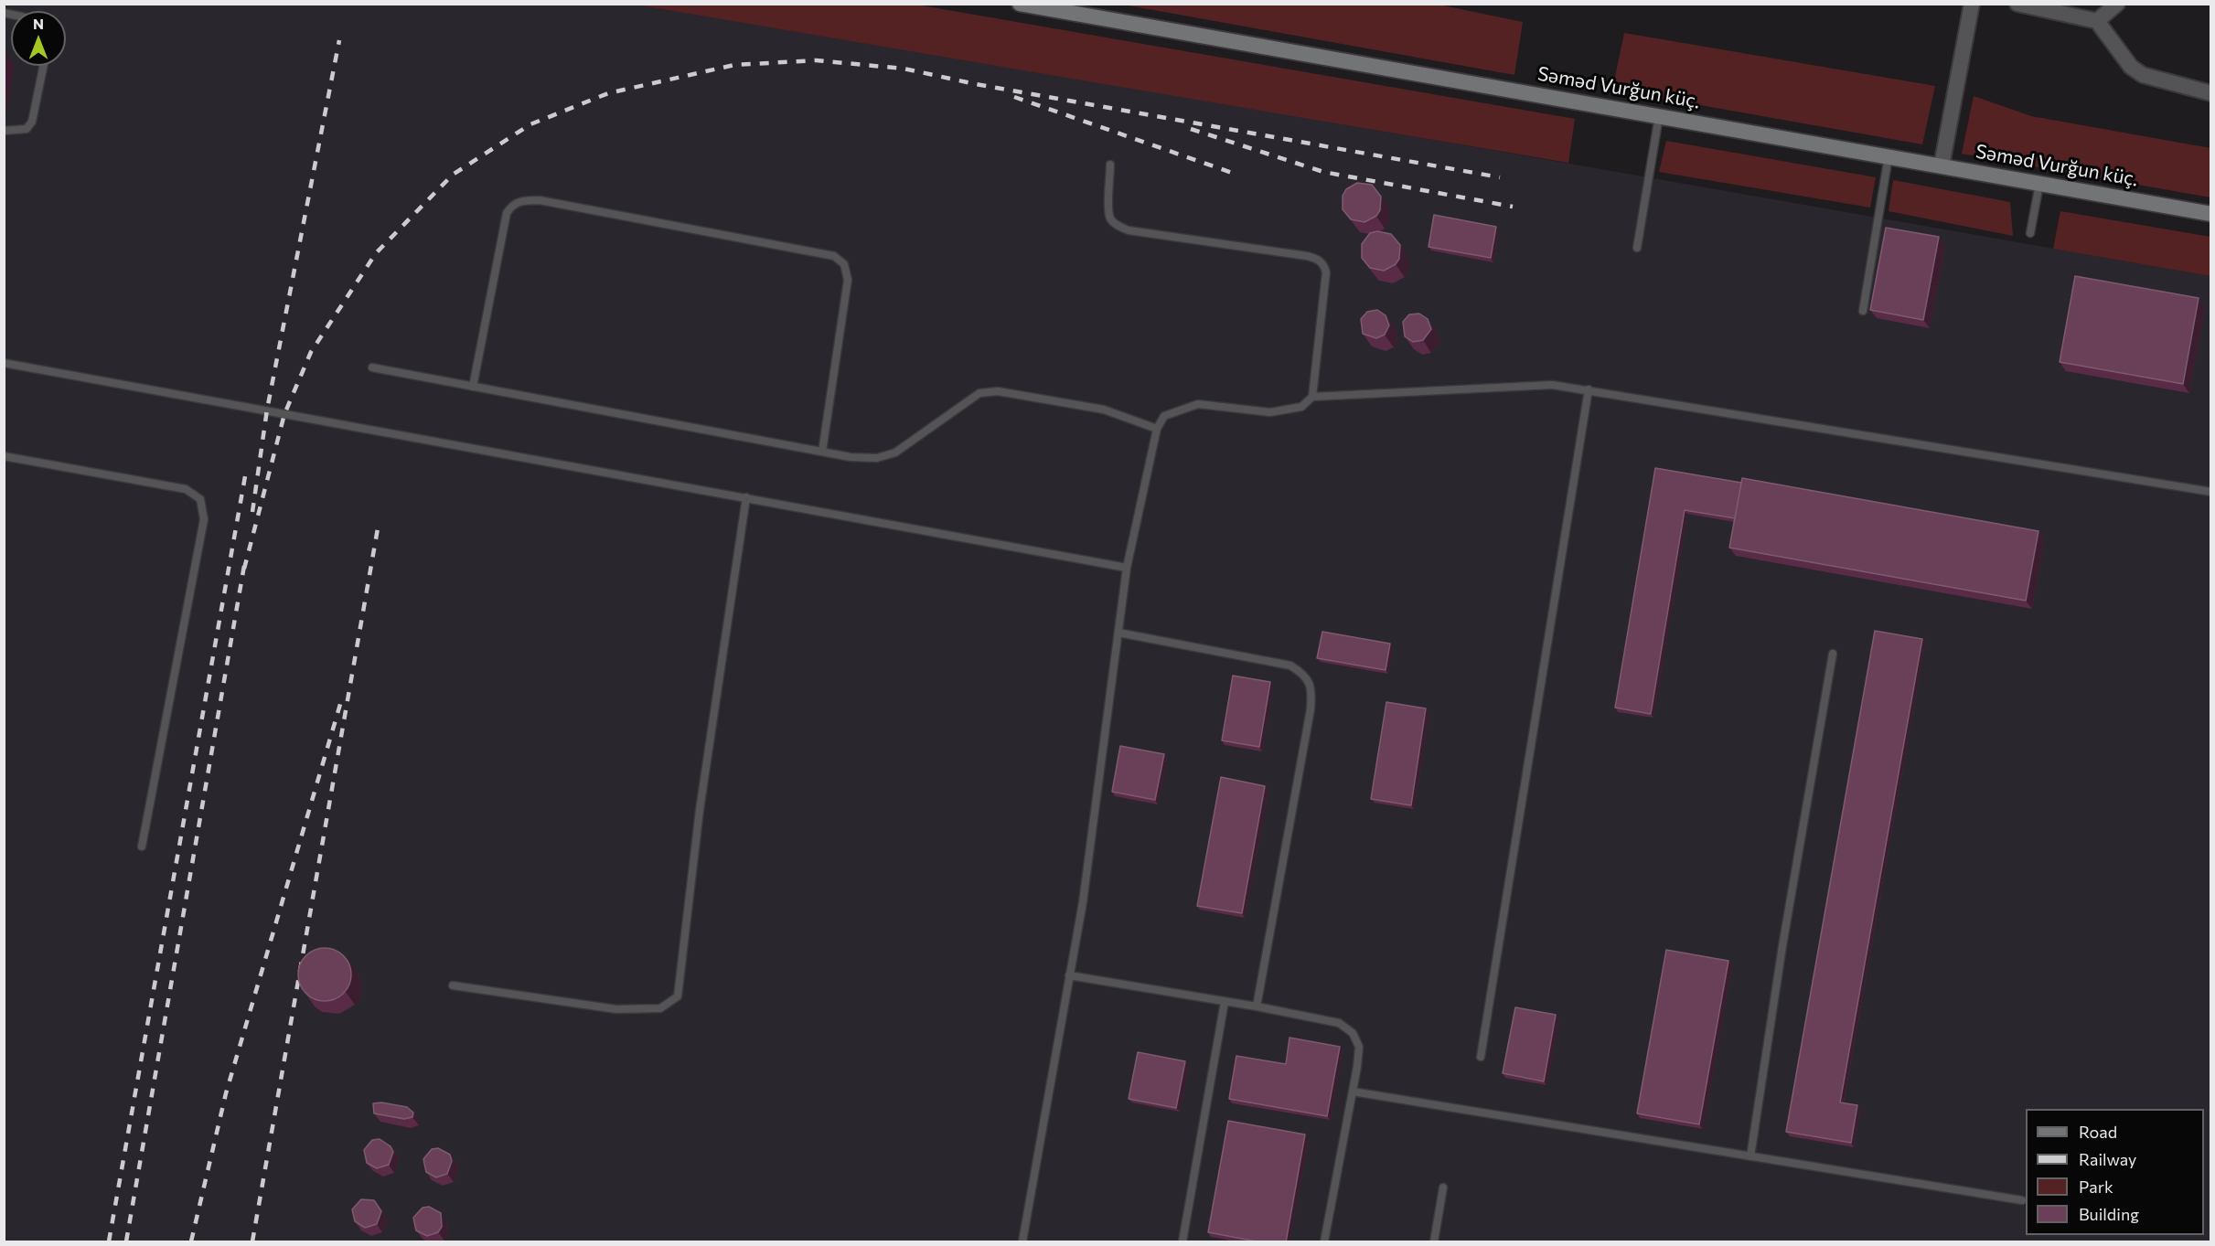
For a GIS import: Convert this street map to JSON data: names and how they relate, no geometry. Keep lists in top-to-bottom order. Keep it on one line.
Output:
{"streets":{"main road":["Səməd Vurğun küç."]},"legend":["Road","Railway","Park","Building"],"north":"top"}
